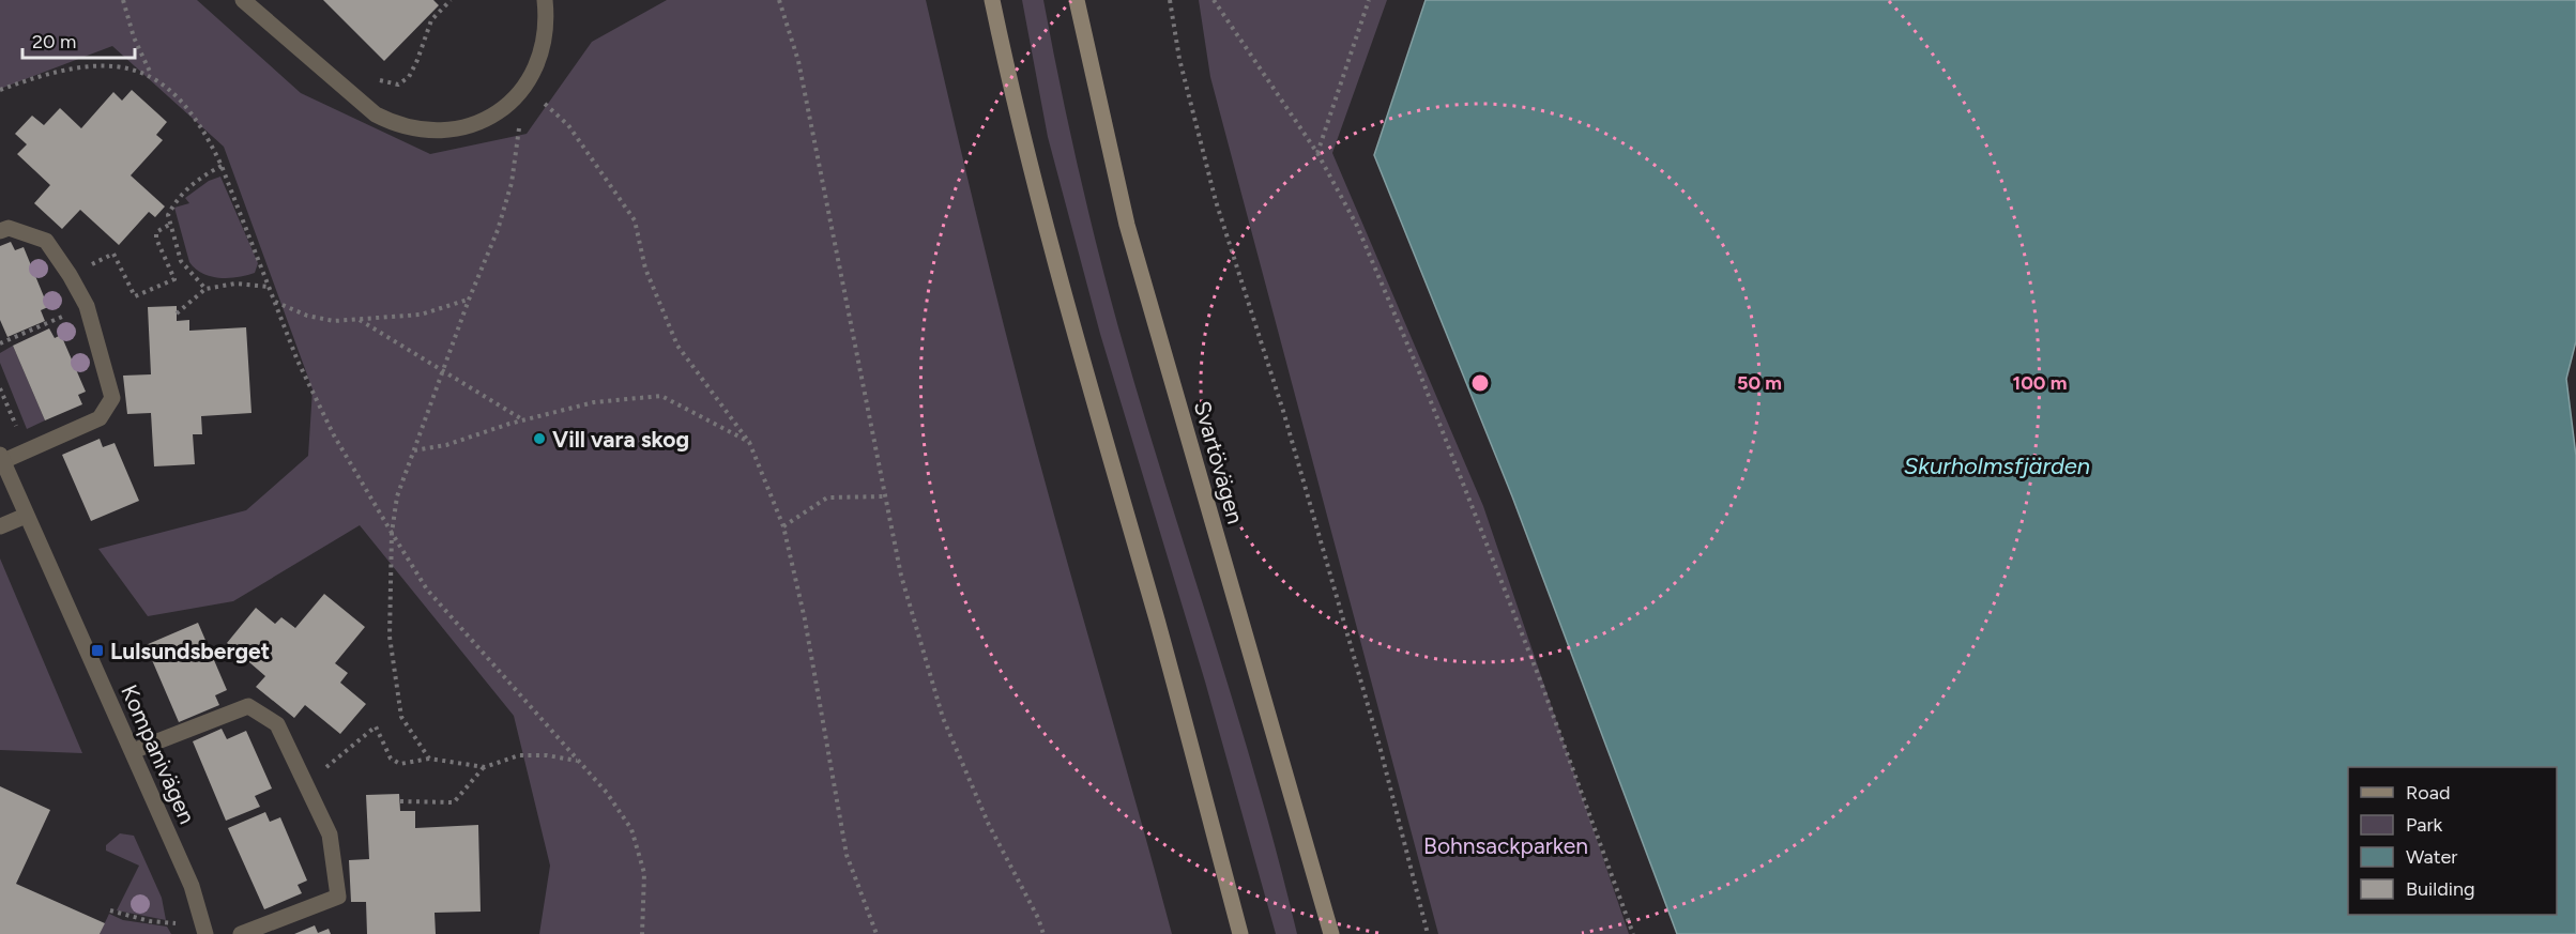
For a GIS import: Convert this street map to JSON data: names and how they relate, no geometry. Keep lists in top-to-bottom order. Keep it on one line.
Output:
{"streets":{"main road":["Svartövägen"],"street":["Kompanivägen"]},"water":["Skurholmsfjärden"],"parks":["Bohnsackparken"],"places":{"other":["Vill vara skog"],"transit":["Lulsundsberget"]},"legend":["Road","Park","Water","Building"],"scale_bar":"20 m","rings":["50 m","100 m"]}
